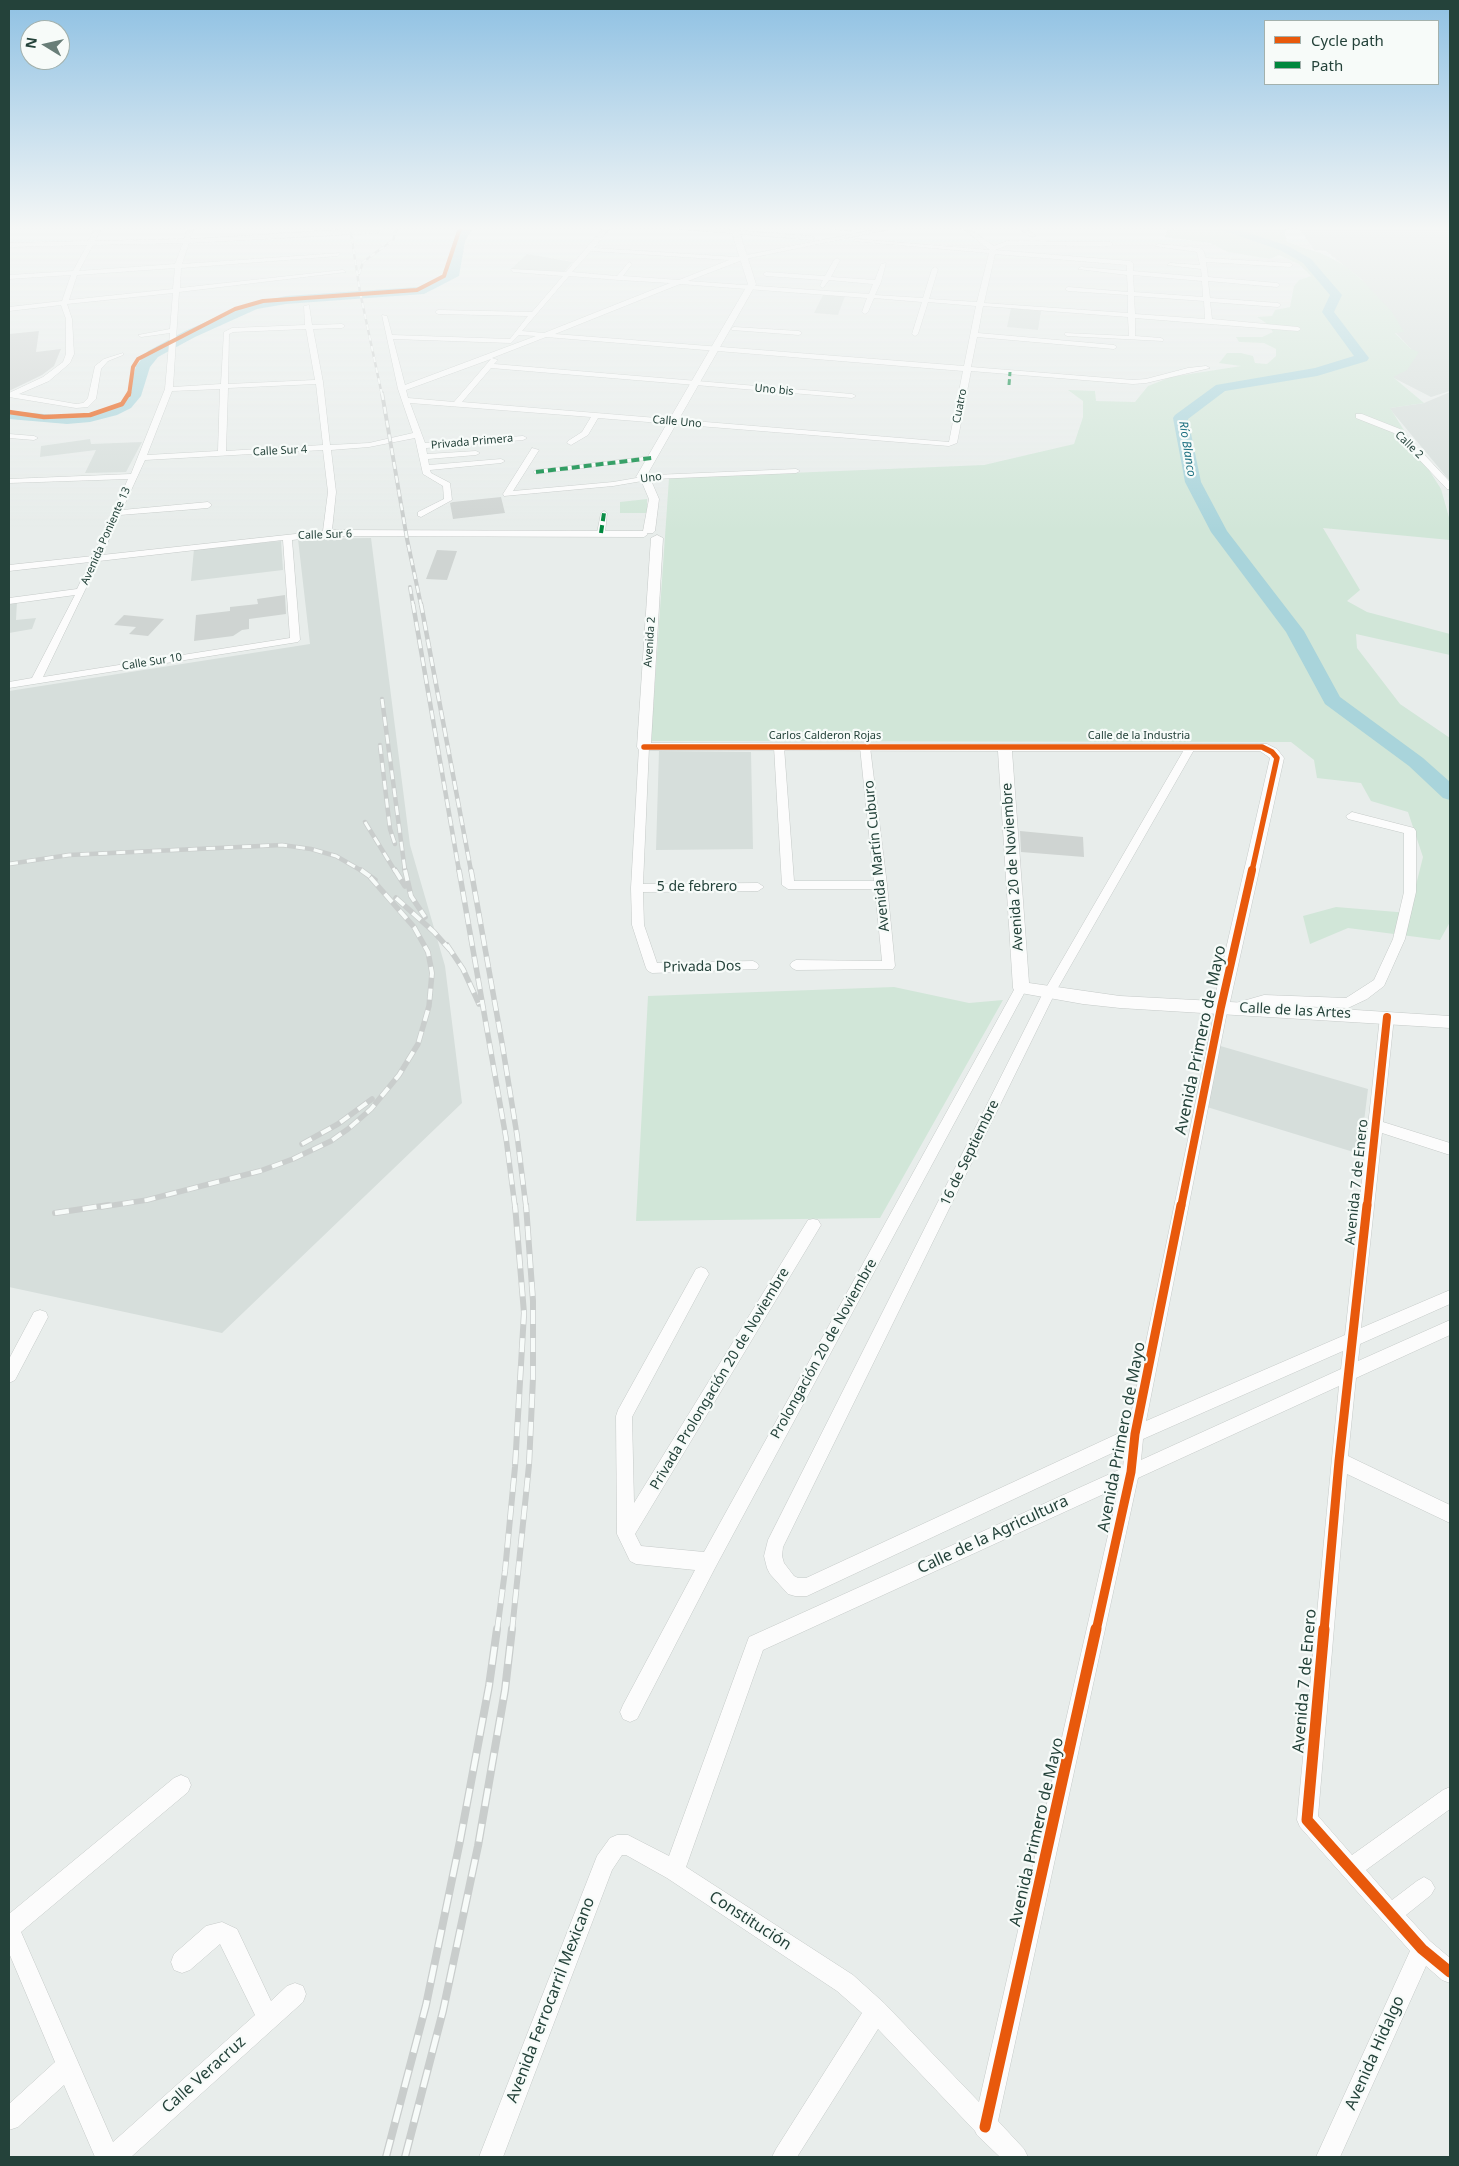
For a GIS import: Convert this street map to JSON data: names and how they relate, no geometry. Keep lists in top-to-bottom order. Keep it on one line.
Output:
{"streets":{"street":["Uno bis","Cuatro","Calle Uno","Privada Primera","Calle 2","Calle Sur 4","Uno","Calle Sur 6","Avenida Poniente 13","Avenida 2","Calle Sur 10","Carlos Calderon Rojas","Calle de la Industria","Avenida Martín Cuburo","Avenida 20 de Noviembre","5 de febrero","Privada Dos","Calle de las Artes","Avenida Primero de Mayo","16 de Septiembre","Avenida 7 de Enero","Prolongación 20 de Noviembre","Privada Prolongación 20 de Noviembre","Calle de la Agricultura","Constitución","Avenida Ferrocarril Mexicano","Avenida Hidalgo","Calle Veracruz"]},"crossings":[["Cuatro","Calle Uno"],["Calle Sur 4","Avenida Poniente 13"],["Uno","Avenida 2"],["Calle Sur 6","Avenida Poniente 13"],["Calle Sur 6","Avenida 2"],["Calle Sur 6","Calle Sur 10"],["Avenida Poniente 13","Calle Sur 10"],["Avenida 2","Carlos Calderon Rojas"],["Carlos Calderon Rojas","Calle de la Industria"],["Carlos Calderon Rojas","Avenida Martín Cuburo"],["Carlos Calderon Rojas","Avenida 20 de Noviembre"],["Calle de la Industria","Avenida 20 de Noviembre"],["Calle de la Industria","Avenida Primero de Mayo"],["Calle de la Industria","16 de Septiembre"],["Avenida 20 de Noviembre","Calle de las Artes"],["Avenida 20 de Noviembre","Prolongación 20 de Noviembre"],["Calle de las Artes","Avenida Primero de Mayo"],["Calle de las Artes","16 de Septiembre"],["Calle de las Artes","Avenida 7 de Enero"],["Calle de las Artes","Prolongación 20 de Noviembre"],["Avenida Primero de Mayo","Calle de la Agricultura"],["Avenida Primero de Mayo","Constitución"],["16 de Septiembre","Calle de la Agricultura"],["Avenida 7 de Enero","Calle de la Agricultura"],["Avenida 7 de Enero","Avenida Hidalgo"],["Calle de la Agricultura","Constitución"],["Constitución","Avenida Ferrocarril Mexicano"]],"water":["Río Blanco"],"legend":["Cycle path","Path"],"north":"left"}
